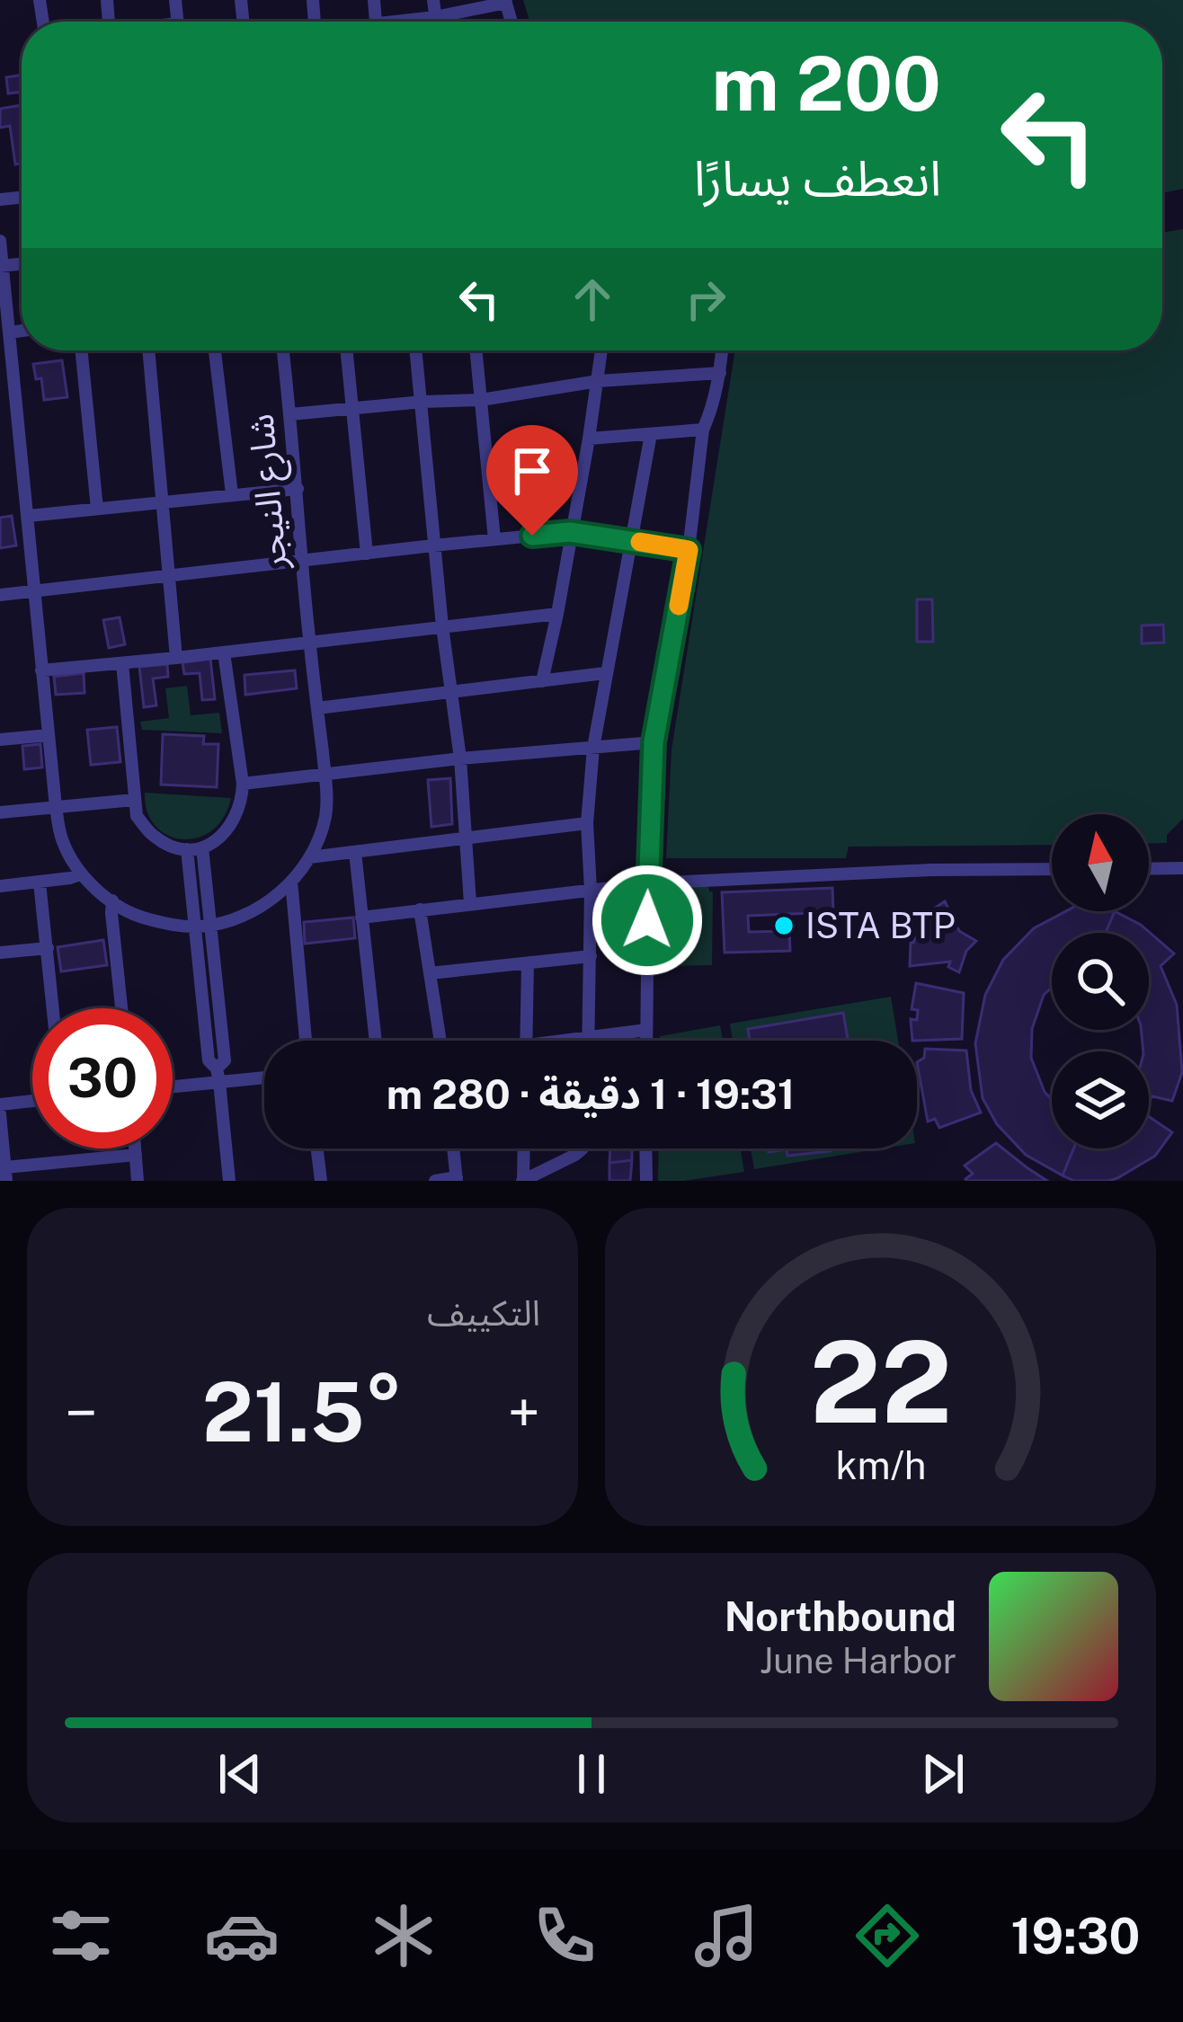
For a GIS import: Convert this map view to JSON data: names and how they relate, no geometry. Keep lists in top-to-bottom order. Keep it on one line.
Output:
{"streets":{"street":["شارع النيجر"]},"places":["ISTA BTP"],"north":"top","page":{"turn":["200 m","انعطف يسارًا"],"limit":"30","trip":"19:31 · 1 دقيقة · 280 m","tile":"التكييف","heat":["−","21.5°","+"],"song":["Northbound","June Harbor"],"tabs":"19:30","gauge":["22","km/h"]}}
